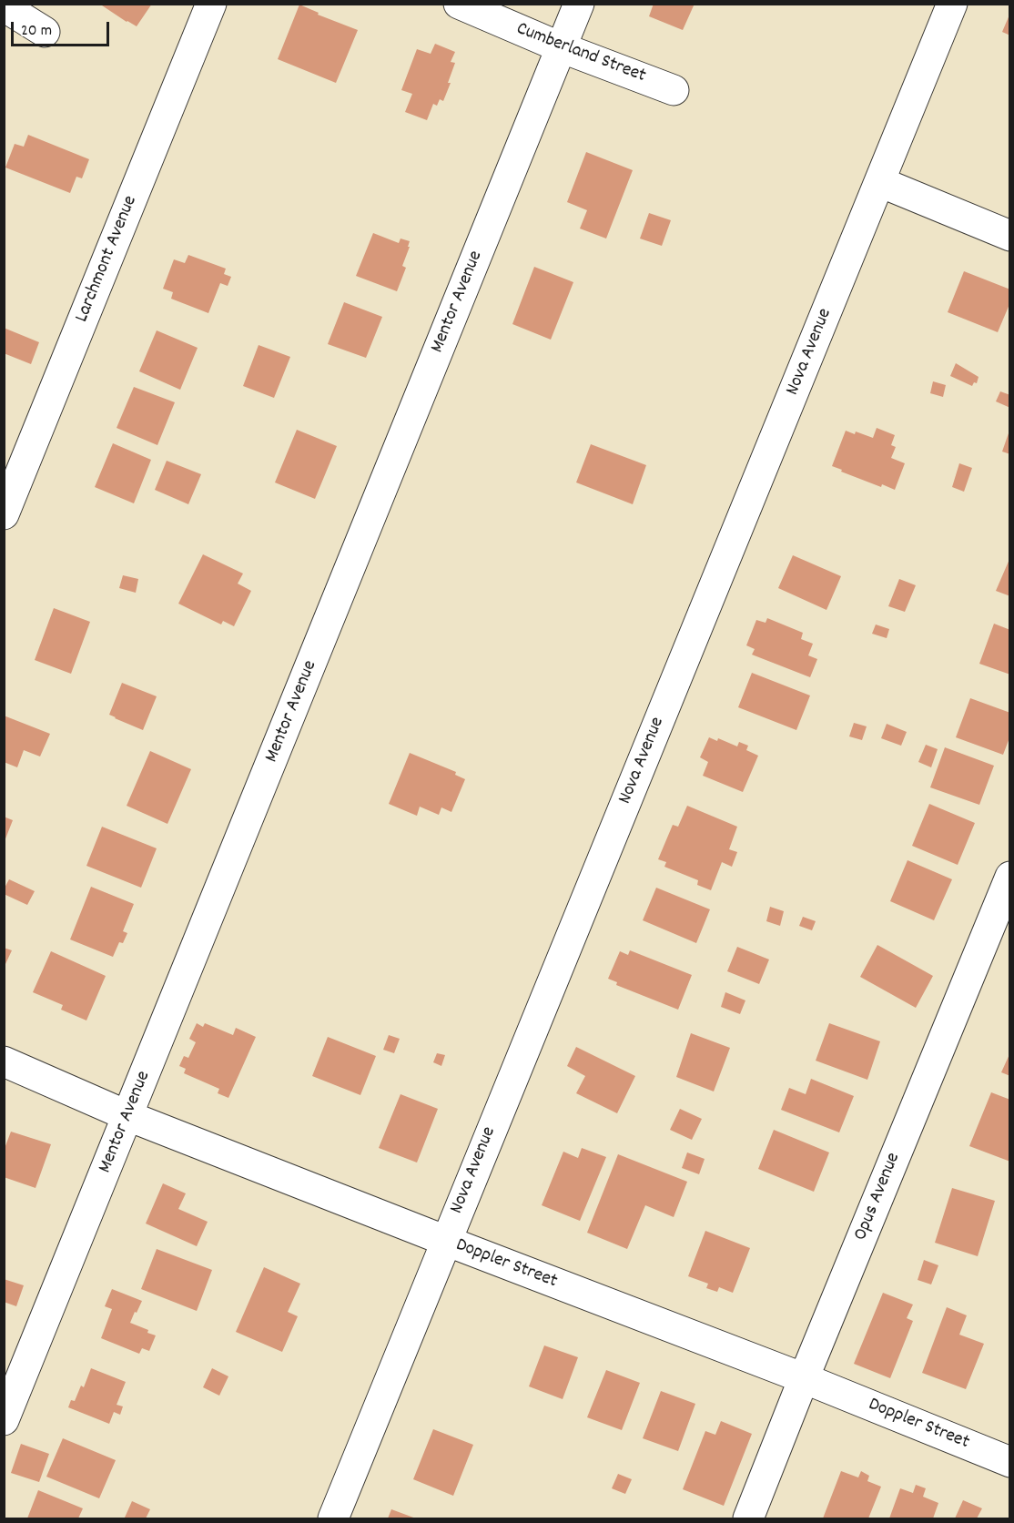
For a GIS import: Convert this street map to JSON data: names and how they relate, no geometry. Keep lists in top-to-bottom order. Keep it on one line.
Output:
{"streets":{"street":["Cumberland Street","Larchmont Avenue","Mentor Avenue","Nova Avenue","Opus Avenue","Doppler Street"]},"crossings":[["Cumberland Street","Mentor Avenue"],["Mentor Avenue","Doppler Street"],["Nova Avenue","Doppler Street"],["Opus Avenue","Doppler Street"]],"scale_bar":"20 m"}
